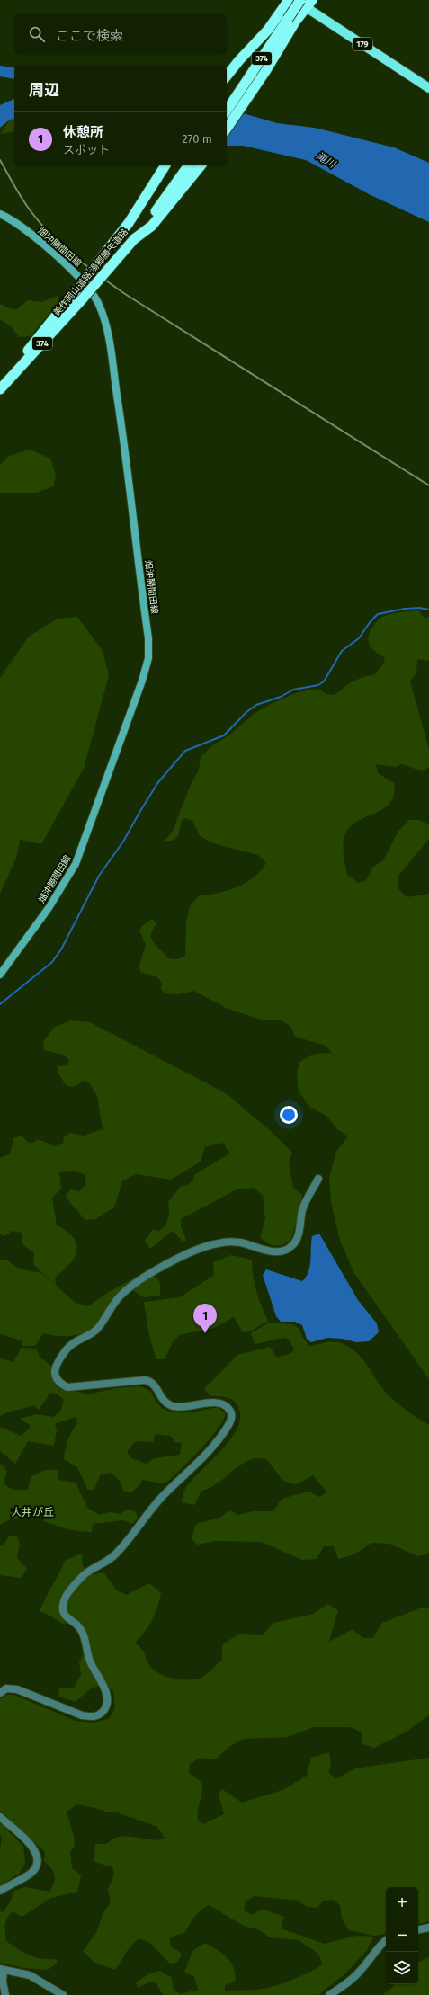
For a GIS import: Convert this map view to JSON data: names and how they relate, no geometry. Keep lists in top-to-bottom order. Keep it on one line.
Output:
{"streets":{"highway":["179","374","美作岡山道路;湯郷勝央道路"],"main road":["畑沖勝間田線"]},"crossings":[["179","374"]],"districts":["大井が丘"],"water":["滝川"],"page":{"search":"ここで検索","heading":"周辺","list":[{"mark":"1","name":"休憩所","note":"スポット","value":"270 m"}],"pins":"1","map_buttons":["+","−"]}}
